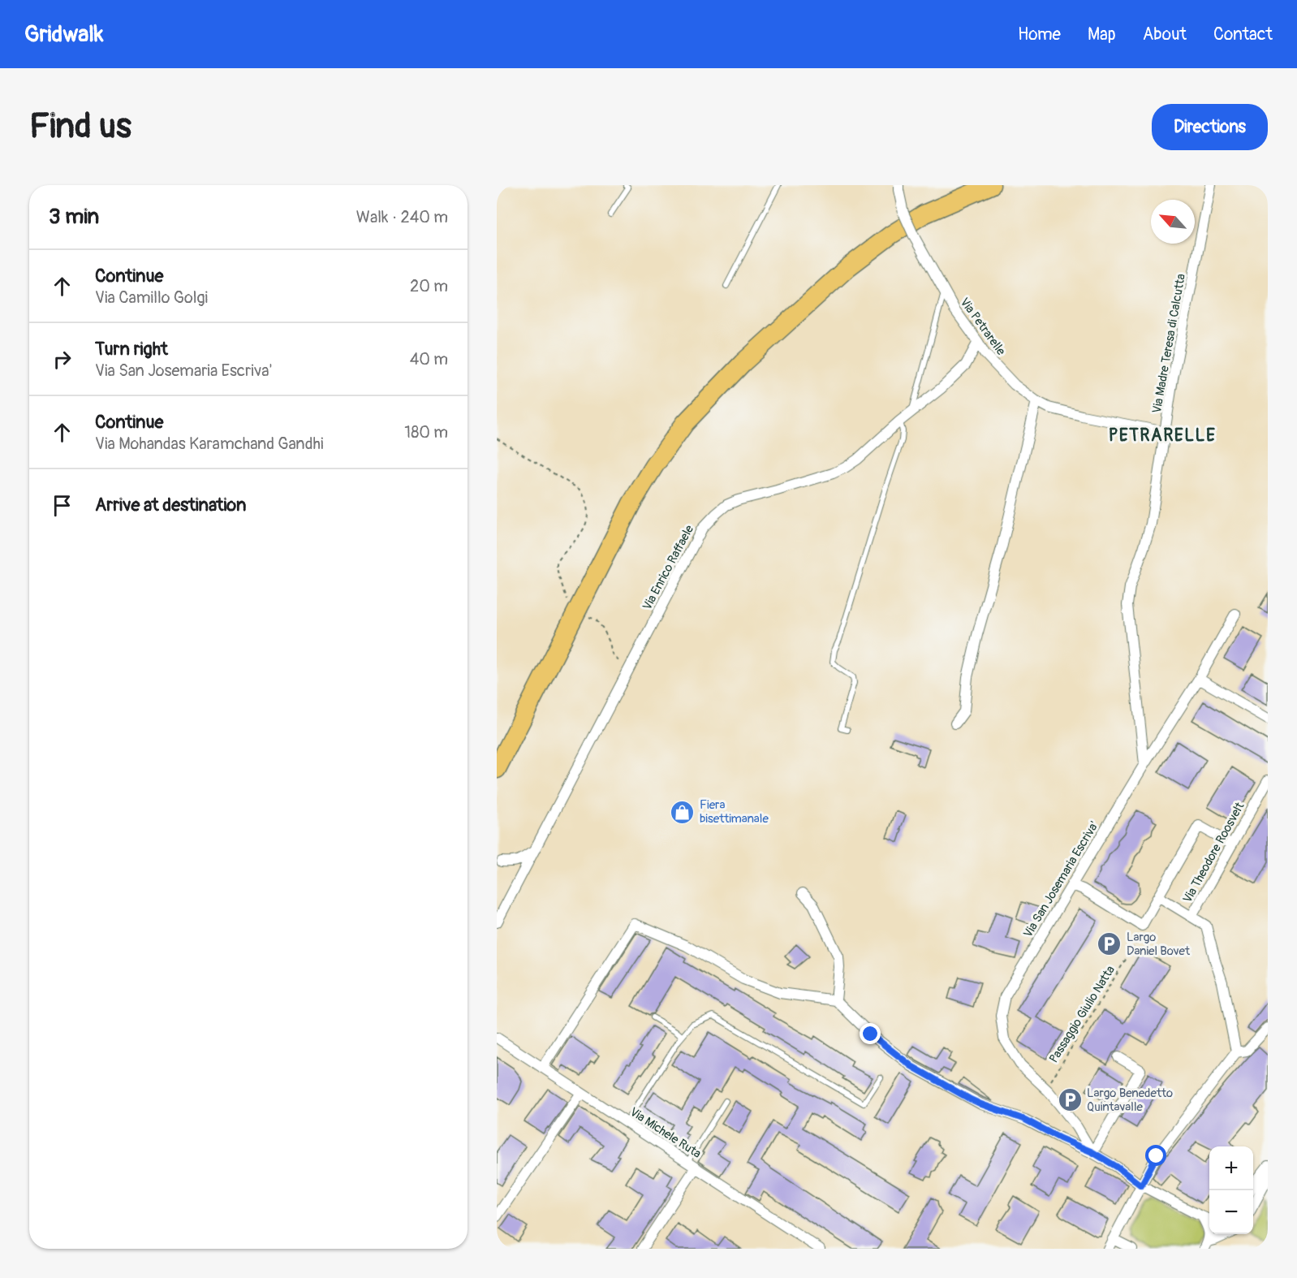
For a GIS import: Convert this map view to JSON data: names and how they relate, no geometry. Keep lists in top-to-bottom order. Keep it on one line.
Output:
{"streets":{"street":["Via Petrarelle","Via Madre Teresa di Calcutta","Via Enrico Raffaele","Via Theodore Roosvelt","Via San Josemaria Escriva'","Via Michele Ruta"],"path":["Passaggio Giulio Natta"]},"crossings":[["Via Petrarelle","Via Madre Teresa di Calcutta"],["Via Petrarelle","Via Enrico Raffaele"],["Via Madre Teresa di Calcutta","Via San Josemaria Escriva'"]],"districts":["PETRARELLE"],"places":{"shop":["Fiera bisettimanale"],"parking":["Largo Daniel Bovet","Largo Benedetto Quintavalle"]},"north":"top left","page":{"header":"Gridwalk","nav":["Home","Map","About","Contact"],"buttons":"Directions","title":"Find us","heading":["3 min","Walk · 240 m"],"list":[["Continue","Via Camillo Golgi","20 m"],["Turn right","Via San Josemaria Escriva'","40 m"],["Continue","Via Mohandas Karamchand Gandhi","180 m"],"Arrive at destination"],"map_buttons":["+","−"]}}
